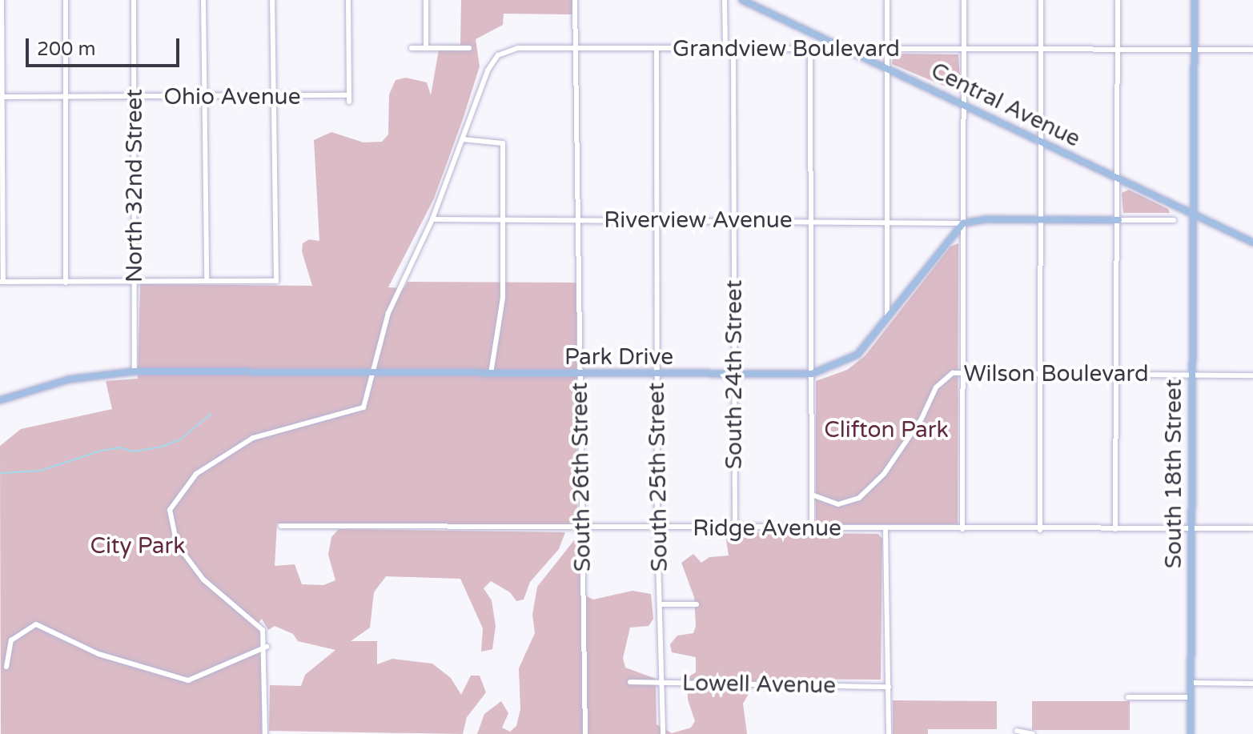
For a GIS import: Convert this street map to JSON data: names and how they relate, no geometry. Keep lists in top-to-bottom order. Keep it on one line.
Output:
{"streets":{"main road":["Central Avenue","Park Drive","South 18th Street"],"street":["Grandview Boulevard","Ohio Avenue","North 32nd Street","Riverview Avenue","Wilson Boulevard","South 24th Street","South 26th Street","South 25th Street","Ridge Avenue","Lowell Avenue"]},"crossings":[["Grandview Boulevard","Central Avenue"],["Grandview Boulevard","Riverview Avenue"],["Grandview Boulevard","Park Drive"],["Grandview Boulevard","South 24th Street"],["Grandview Boulevard","South 18th Street"],["Grandview Boulevard","South 26th Street"],["Grandview Boulevard","South 25th Street"],["Ohio Avenue","North 32nd Street"],["Central Avenue","South 18th Street"],["North 32nd Street","Park Drive"],["Riverview Avenue","Park Drive"],["Riverview Avenue","South 24th Street"],["Riverview Avenue","South 26th Street"],["Riverview Avenue","South 25th Street"],["Park Drive","South 24th Street"],["Park Drive","South 26th Street"],["Park Drive","South 25th Street"],["Wilson Boulevard","South 18th Street"],["South 24th Street","Ridge Avenue"],["South 18th Street","Ridge Avenue"],["South 26th Street","Ridge Avenue"],["South 25th Street","Ridge Avenue"],["South 25th Street","Lowell Avenue"]],"parks":["Clifton Park","City Park"],"scale_bar":"200 m"}
